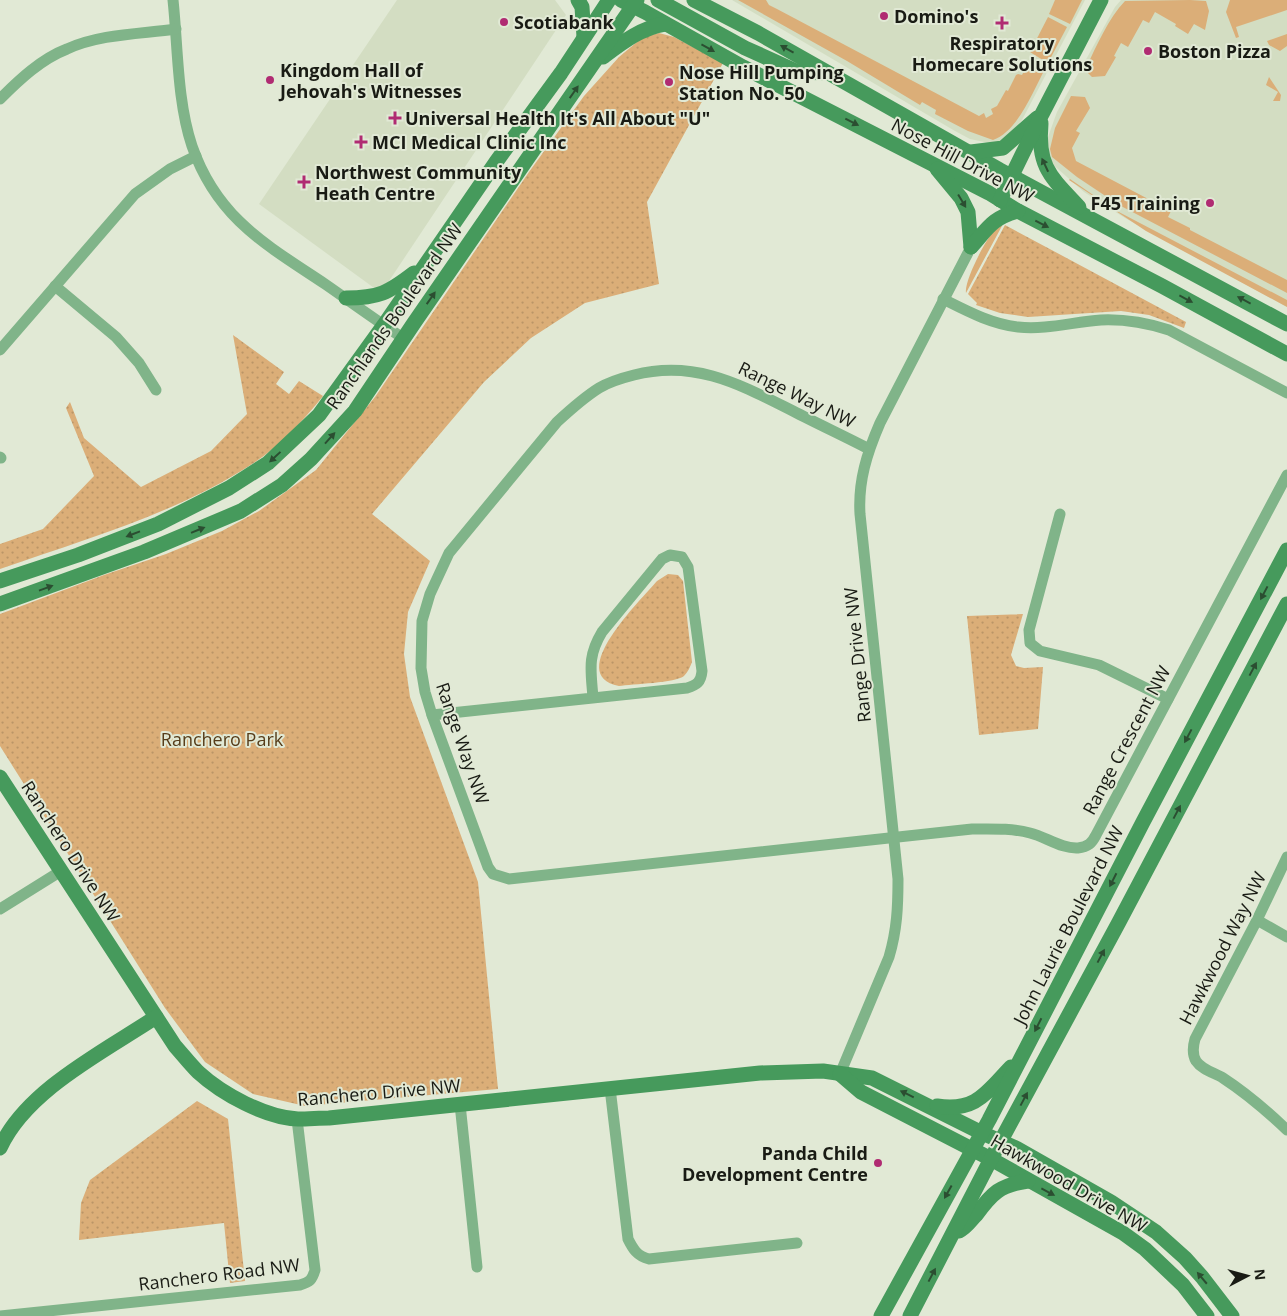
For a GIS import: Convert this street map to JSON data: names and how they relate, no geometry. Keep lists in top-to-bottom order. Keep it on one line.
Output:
{"streets":{"street":["Nose Hill Drive NW","Ranchlands Boulevard NW","Range Way NW","Range Drive NW","Range Crescent NW","Ranchero Drive NW","John Laurie Boulevard NW","Hawkwood Way NW","Hawkwood Drive NW","Ranchero Road NW"]},"crossings":[["Nose Hill Drive NW","Ranchlands Boulevard NW"],["Range Way NW","Range Drive NW"],["Range Way NW","Range Crescent NW"],["Range Drive NW","Range Crescent NW"],["Range Drive NW","Ranchero Drive NW"],["Ranchero Drive NW","John Laurie Boulevard NW"],["Ranchero Drive NW","Hawkwood Drive NW"],["Ranchero Drive NW","Ranchero Road NW"],["John Laurie Boulevard NW","Hawkwood Drive NW"]],"parks":["Ranchero Park"],"places":{"other":["Domino's","Scotiabank","Boston Pizza","Kingdom Hall of Jehovah's Witnesses","Nose Hill Pumping Station No. 50","F45 Training","Panda Child Development Centre"],"health":["Respiratory Homecare Solutions","Universal Health It's All About \"U\"","MCI Medical Clinic Inc","Northwest Community Heath Centre"]},"north":"right"}
